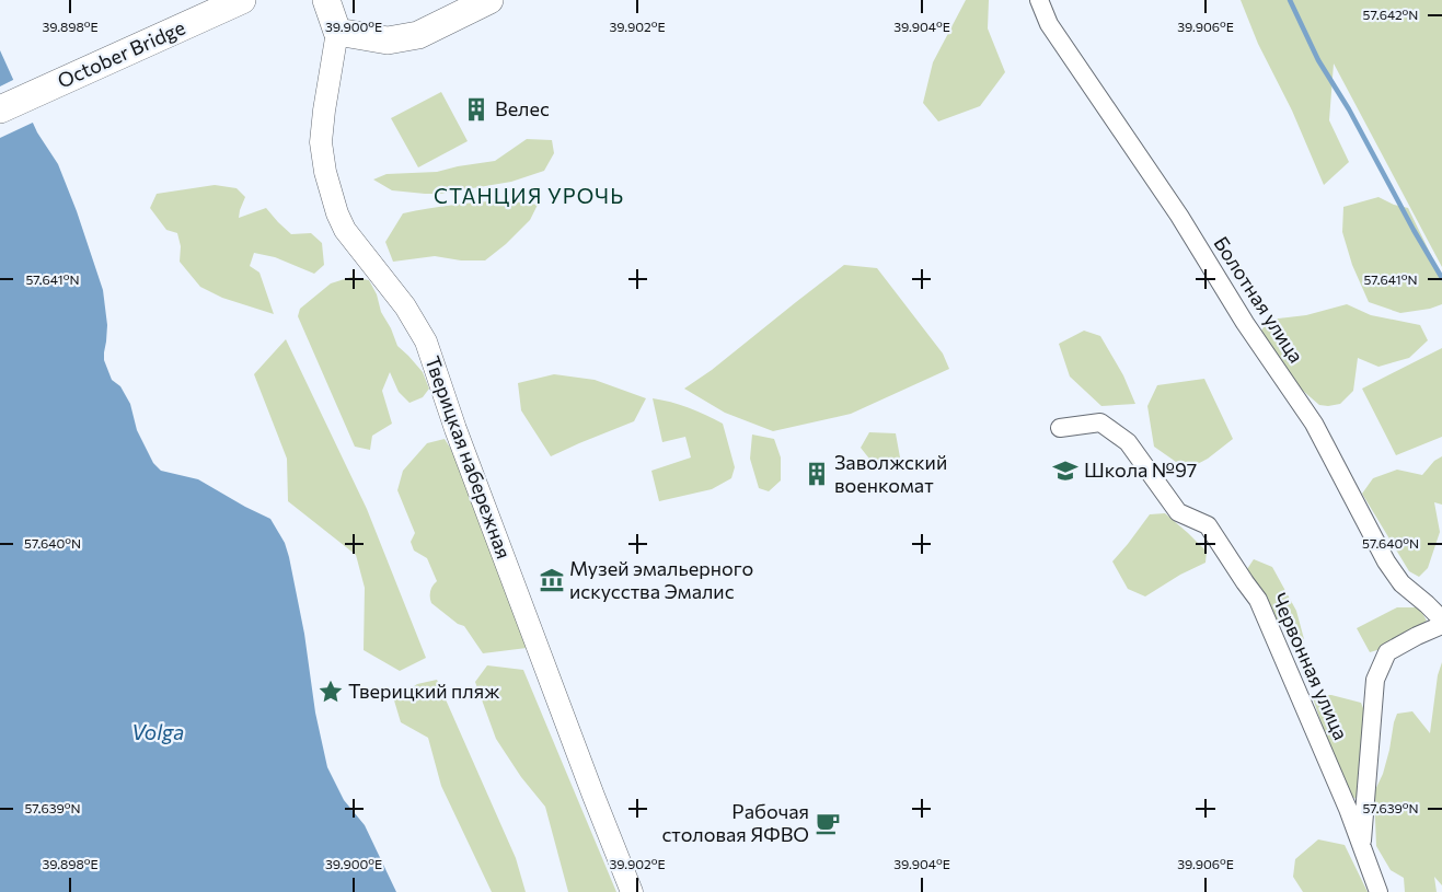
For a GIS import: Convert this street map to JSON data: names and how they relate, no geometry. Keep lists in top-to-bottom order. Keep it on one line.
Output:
{"streets":{"main road":["October Bridge"],"street":["Болотная улица","Тверицкая набережная","Червонная улица"]},"districts":["СТАНЦИЯ УРОЧЬ"],"water":["Volga"],"places":{"building":["Велес","Заволжский военкомат"],"school or university":["Школа №97"],"museum":["Музей эмальерного искусства Эмалис"],"place":["Тверицкий пляж"],"cafe":["Рабочая столовая ЯФВО"]},"coordinates":["57.642°N","39.898°E","39.900°E","39.902°E","39.904°E","39.906°E","57.641°N","57.640°N","57.639°N"]}
